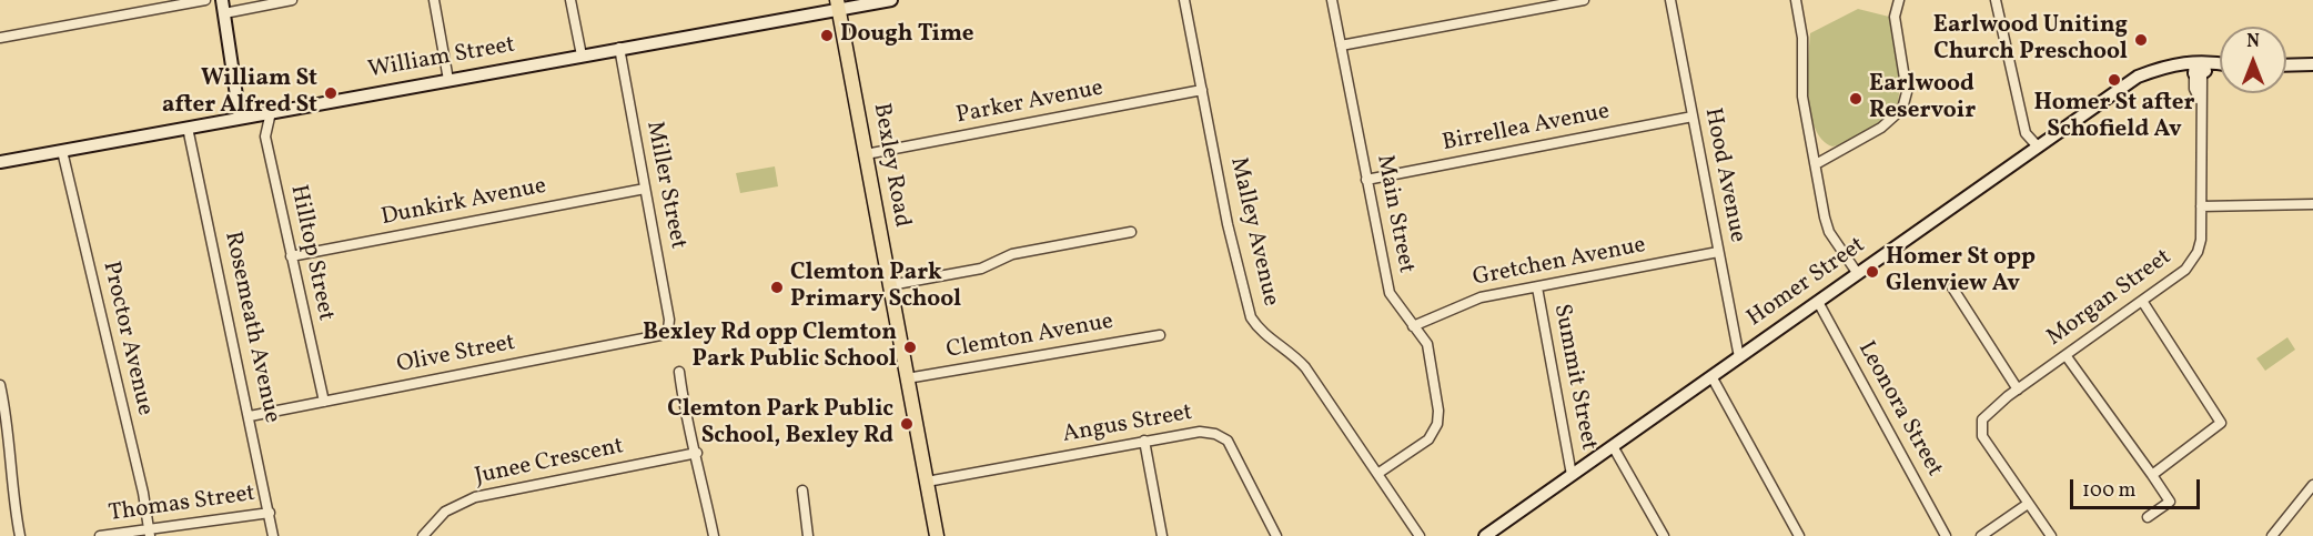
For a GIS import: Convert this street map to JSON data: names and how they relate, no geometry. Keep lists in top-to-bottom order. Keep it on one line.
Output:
{"streets":{"main road":["Bexley Road"],"street":["William Street","Parker Avenue","Birrellea Avenue","Hood Avenue","Miller Street","Dunkirk Avenue","Main Street","Malley Avenue","Hilltop Street","Gretchen Avenue","Homer Street","Morgan Street","Rosemeath Avenue","Clemton Avenue","Proctor Avenue","Olive Street","Summit Street","Leonora Street","Angus Street","Junee Crescent","Thomas Street"]},"crossings":[["William Street","Bexley Road"],["William Street","Miller Street"],["William Street","Hilltop Street"],["William Street","Rosemeath Avenue"],["William Street","Proctor Avenue"],["Parker Avenue","Bexley Road"],["Parker Avenue","Malley Avenue"],["Birrellea Avenue","Hood Avenue"],["Birrellea Avenue","Main Street"],["Bexley Road","Clemton Avenue"],["Bexley Road","Angus Street"],["Hood Avenue","Gretchen Avenue"],["Hood Avenue","Homer Street"],["Miller Street","Dunkirk Avenue"],["Miller Street","Olive Street"],["Dunkirk Avenue","Hilltop Street"],["Main Street","Malley Avenue"],["Main Street","Gretchen Avenue"],["Hilltop Street","Olive Street"],["Gretchen Avenue","Summit Street"],["Homer Street","Morgan Street"],["Homer Street","Summit Street"],["Homer Street","Leonora Street"],["Rosemeath Avenue","Olive Street"],["Rosemeath Avenue","Thomas Street"],["Proctor Avenue","Thomas Street"]],"places":["Dough Time","Earlwood Uniting Church Preschool","Homer St after Schofield Av","William St after Alfred St","Earlwood Reservoir","Homer St opp Glenview Av","Clemton Park Primary School","Bexley Rd opp Clemton Park Public School","Clemton Park Public School, Bexley Rd"],"scale_bar":"100 m","north":"top"}
